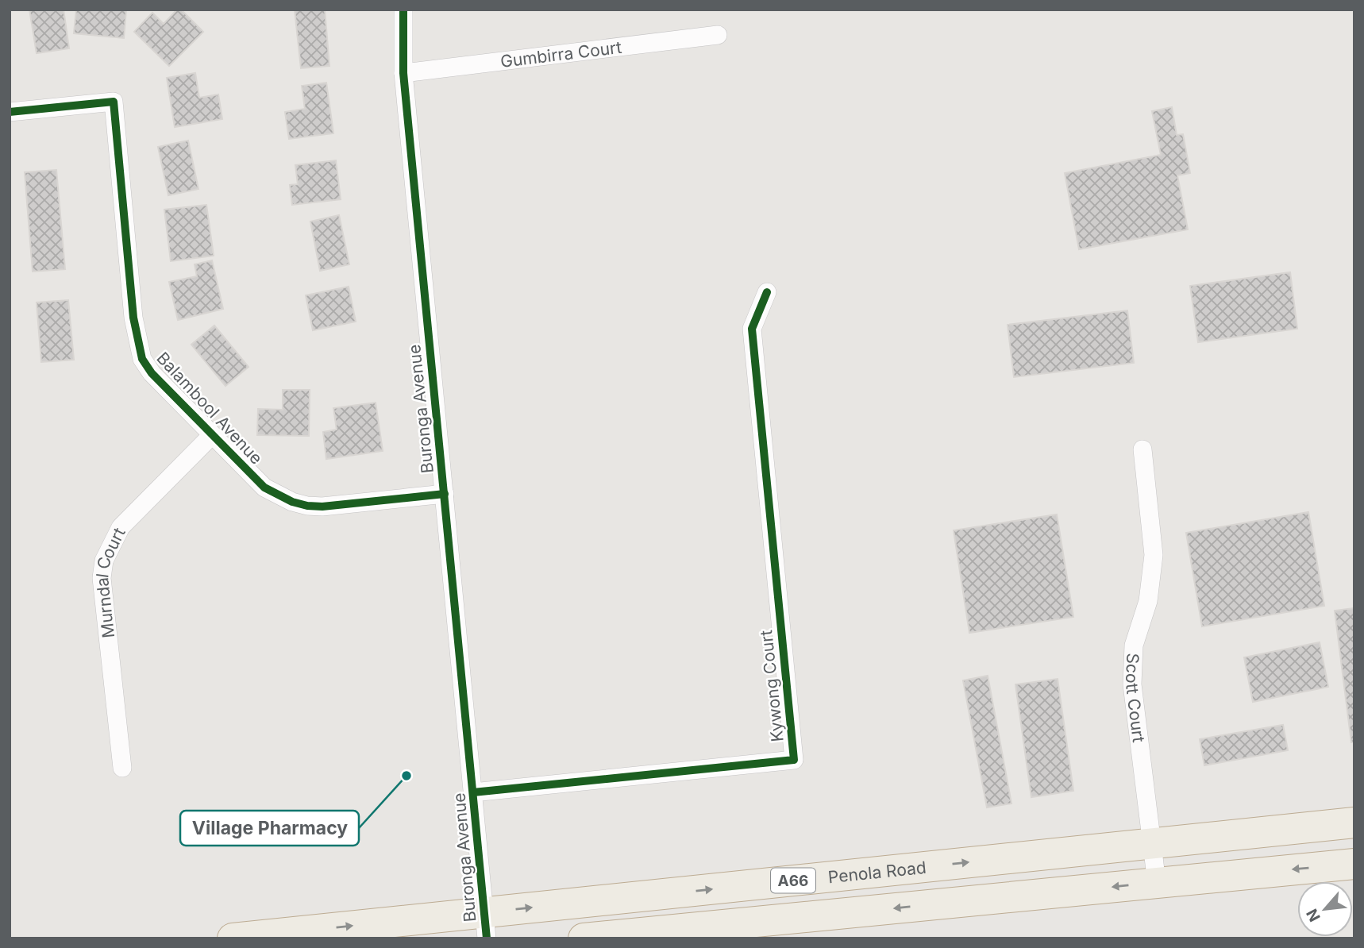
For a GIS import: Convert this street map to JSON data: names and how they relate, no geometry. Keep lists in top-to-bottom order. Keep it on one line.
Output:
{"streets":{"highway":["Penola Road","A66"],"street":["Gumbirra Court","Balambool Avenue","Buronga Avenue","Murndal Court","Kywong Court","Scott Court"]},"crossings":[["Gumbirra Court","Buronga Avenue"],["Balambool Avenue","Buronga Avenue"],["Balambool Avenue","Murndal Court"],["Buronga Avenue","Kywong Court"],["Buronga Avenue","Penola Road"],["Scott Court","Penola Road"],["Scott Court","A66"]],"places":["Village Pharmacy"],"north":"bottom left"}
